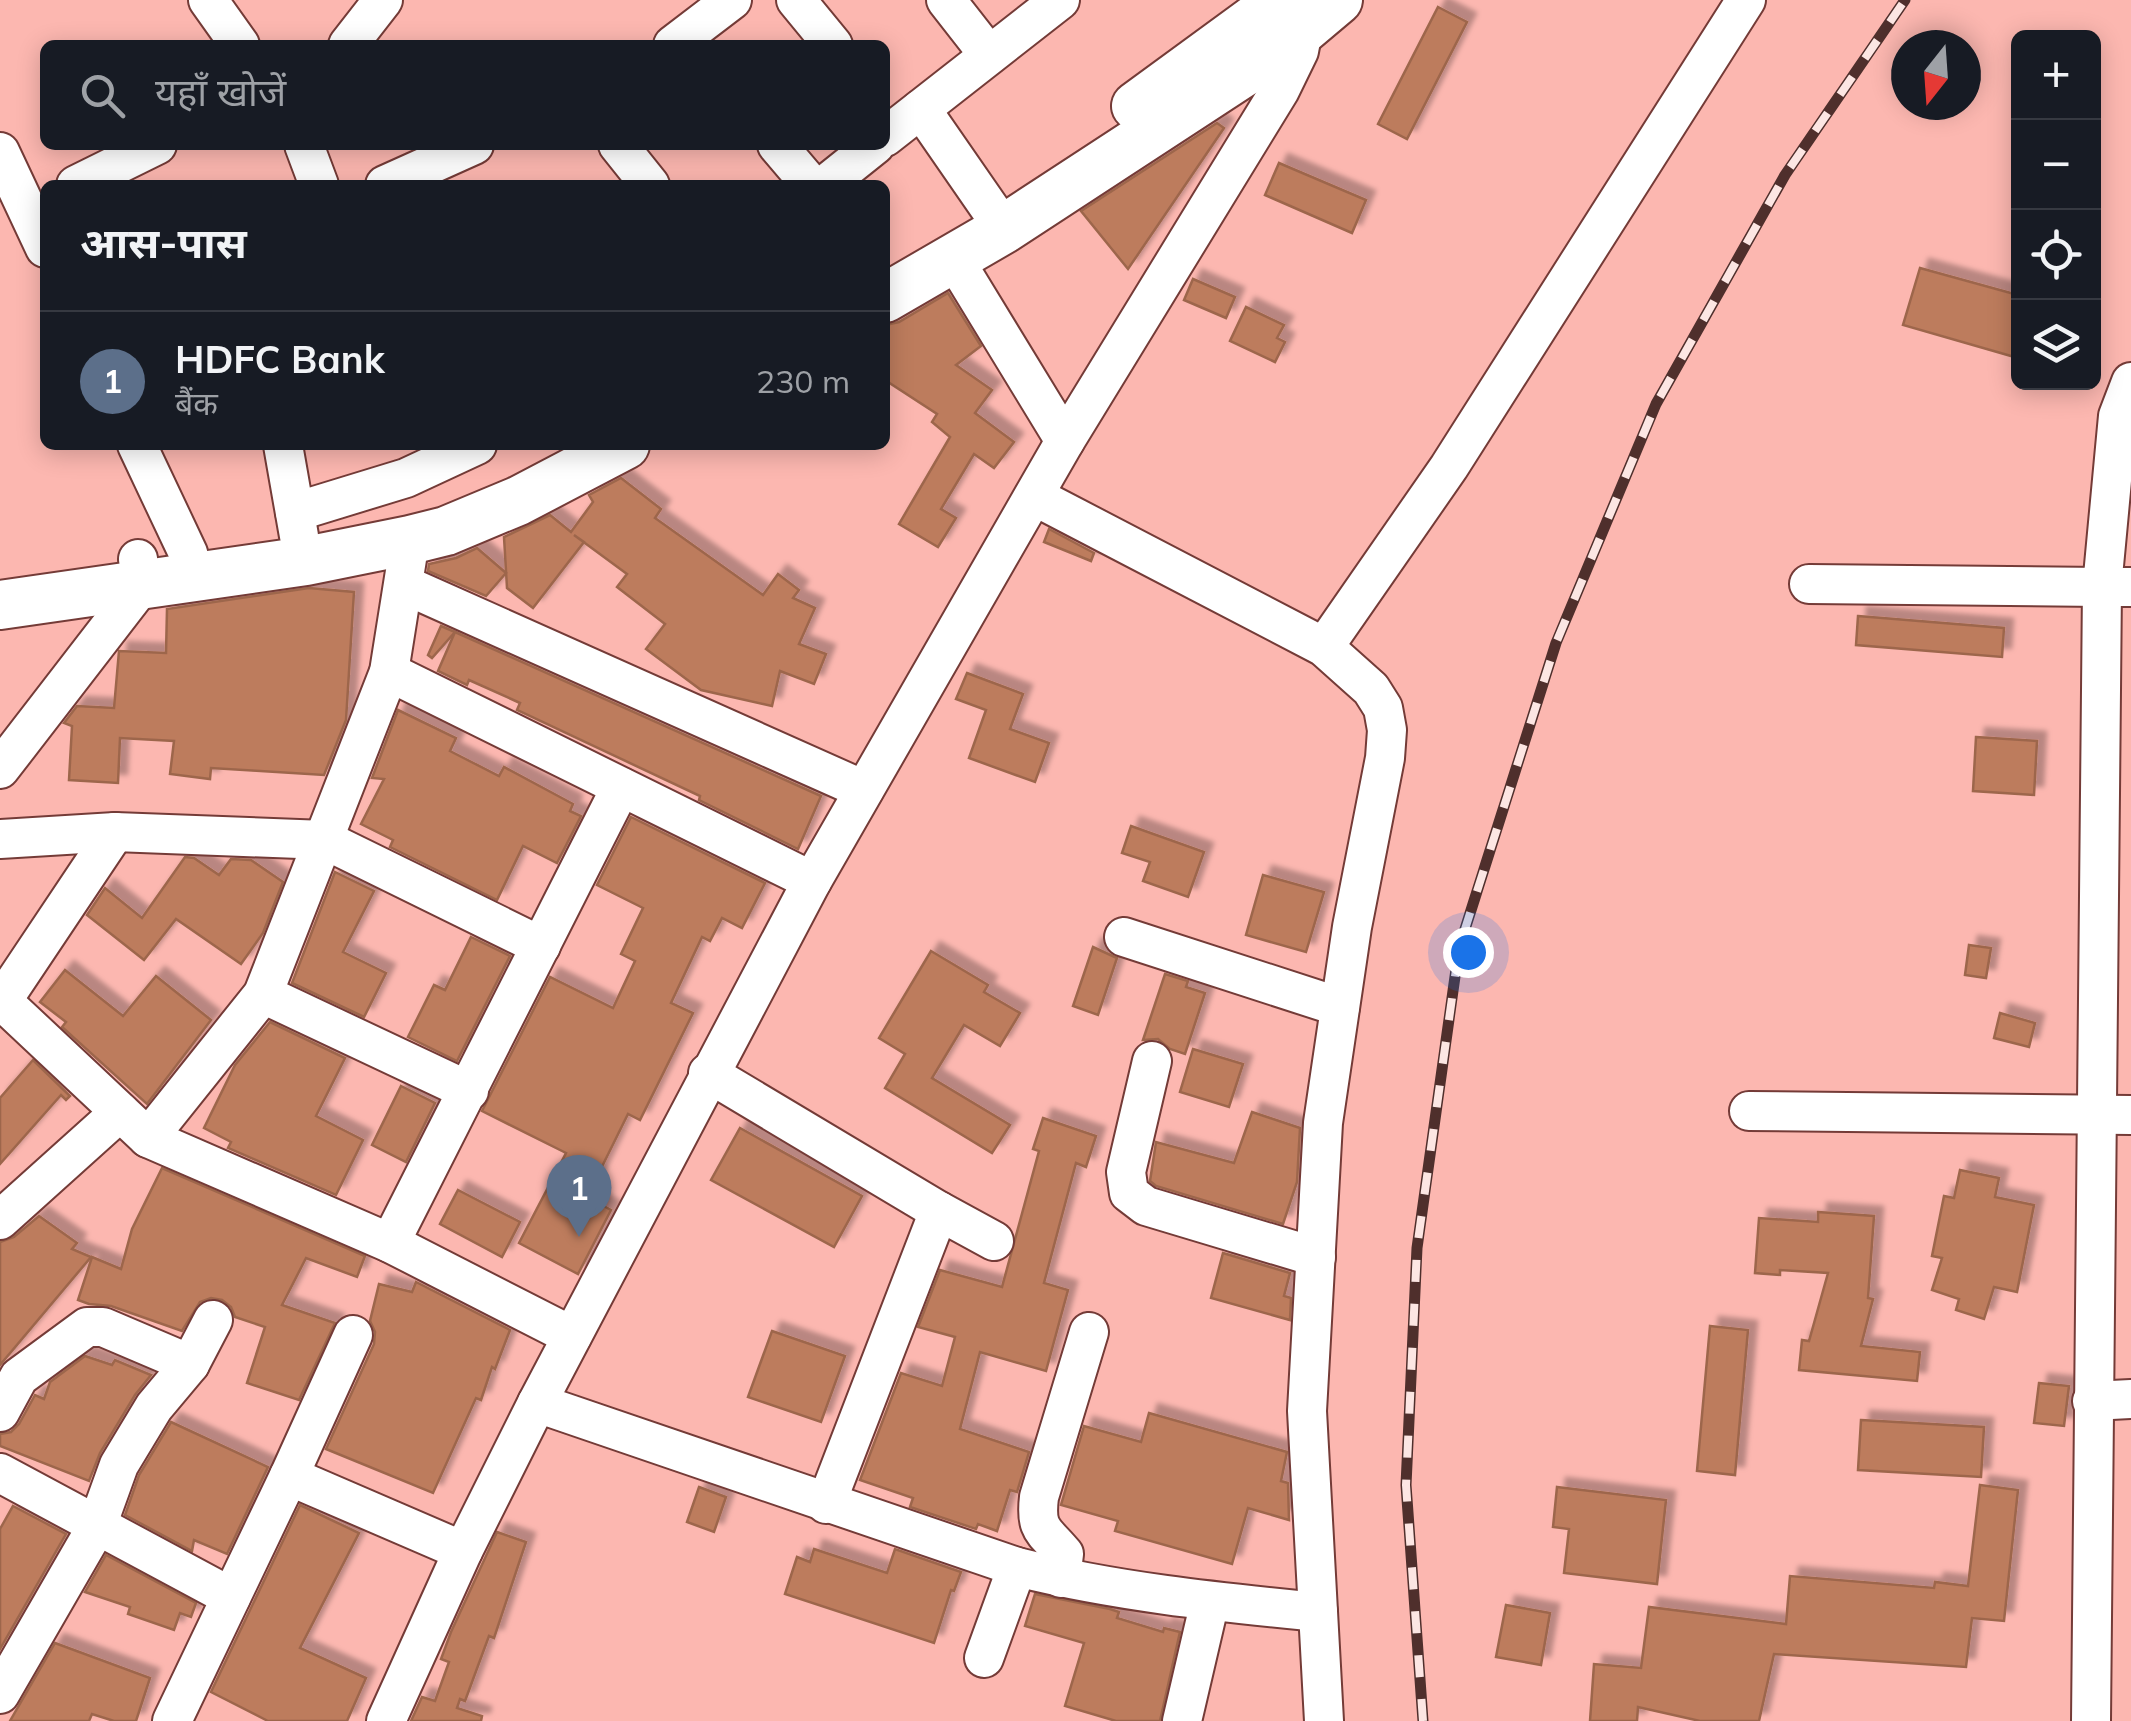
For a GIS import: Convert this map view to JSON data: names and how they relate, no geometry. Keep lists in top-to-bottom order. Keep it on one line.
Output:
{"north":"bottom","page":{"map_buttons":["+","−"],"search":"यहाँ खोजें","heading":"आस-पास","list":[{"mark":"1","name":"HDFC Bank","note":"बैंक","value":"230 m"}],"pins":"1"}}
